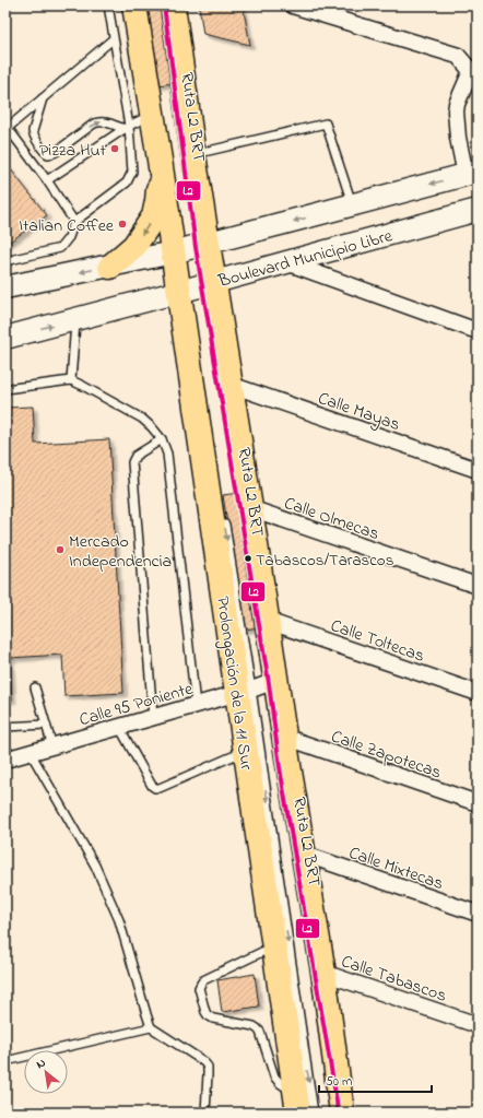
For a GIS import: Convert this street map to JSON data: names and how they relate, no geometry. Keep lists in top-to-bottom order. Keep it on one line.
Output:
{"streets":{"main road":["Boulevard Municipio Libre","Prolongación de la 11 Sur"],"street":["Calle Mayas","Calle Olmecas","Calle Toltecas","Calle 95 Poniente","Calle Zapotecas","Calle Mixtecas","Calle Tabascos"],"lane":["Ruta L2 BRT"]},"crossings":[["Ruta L2 BRT","Boulevard Municipio Libre"],["Ruta L2 BRT","Prolongación de la 11 Sur"],["Ruta L2 BRT","Calle 95 Poniente"],["Boulevard Municipio Libre","Prolongación de la 11 Sur"],["Calle Mayas","Prolongación de la 11 Sur"],["Calle Olmecas","Prolongación de la 11 Sur"],["Calle Toltecas","Prolongación de la 11 Sur"],["Prolongación de la 11 Sur","Calle 95 Poniente"],["Prolongación de la 11 Sur","Calle Zapotecas"],["Prolongación de la 11 Sur","Calle Mixtecas"],["Prolongación de la 11 Sur","Calle Tabascos"]],"places":["Pizza Hut","Italian Coffee","Mercado Independencia","Tabascos/Tarascos"],"lines":["transit line L2"],"scale_bar":"50 m","north":"top left"}
